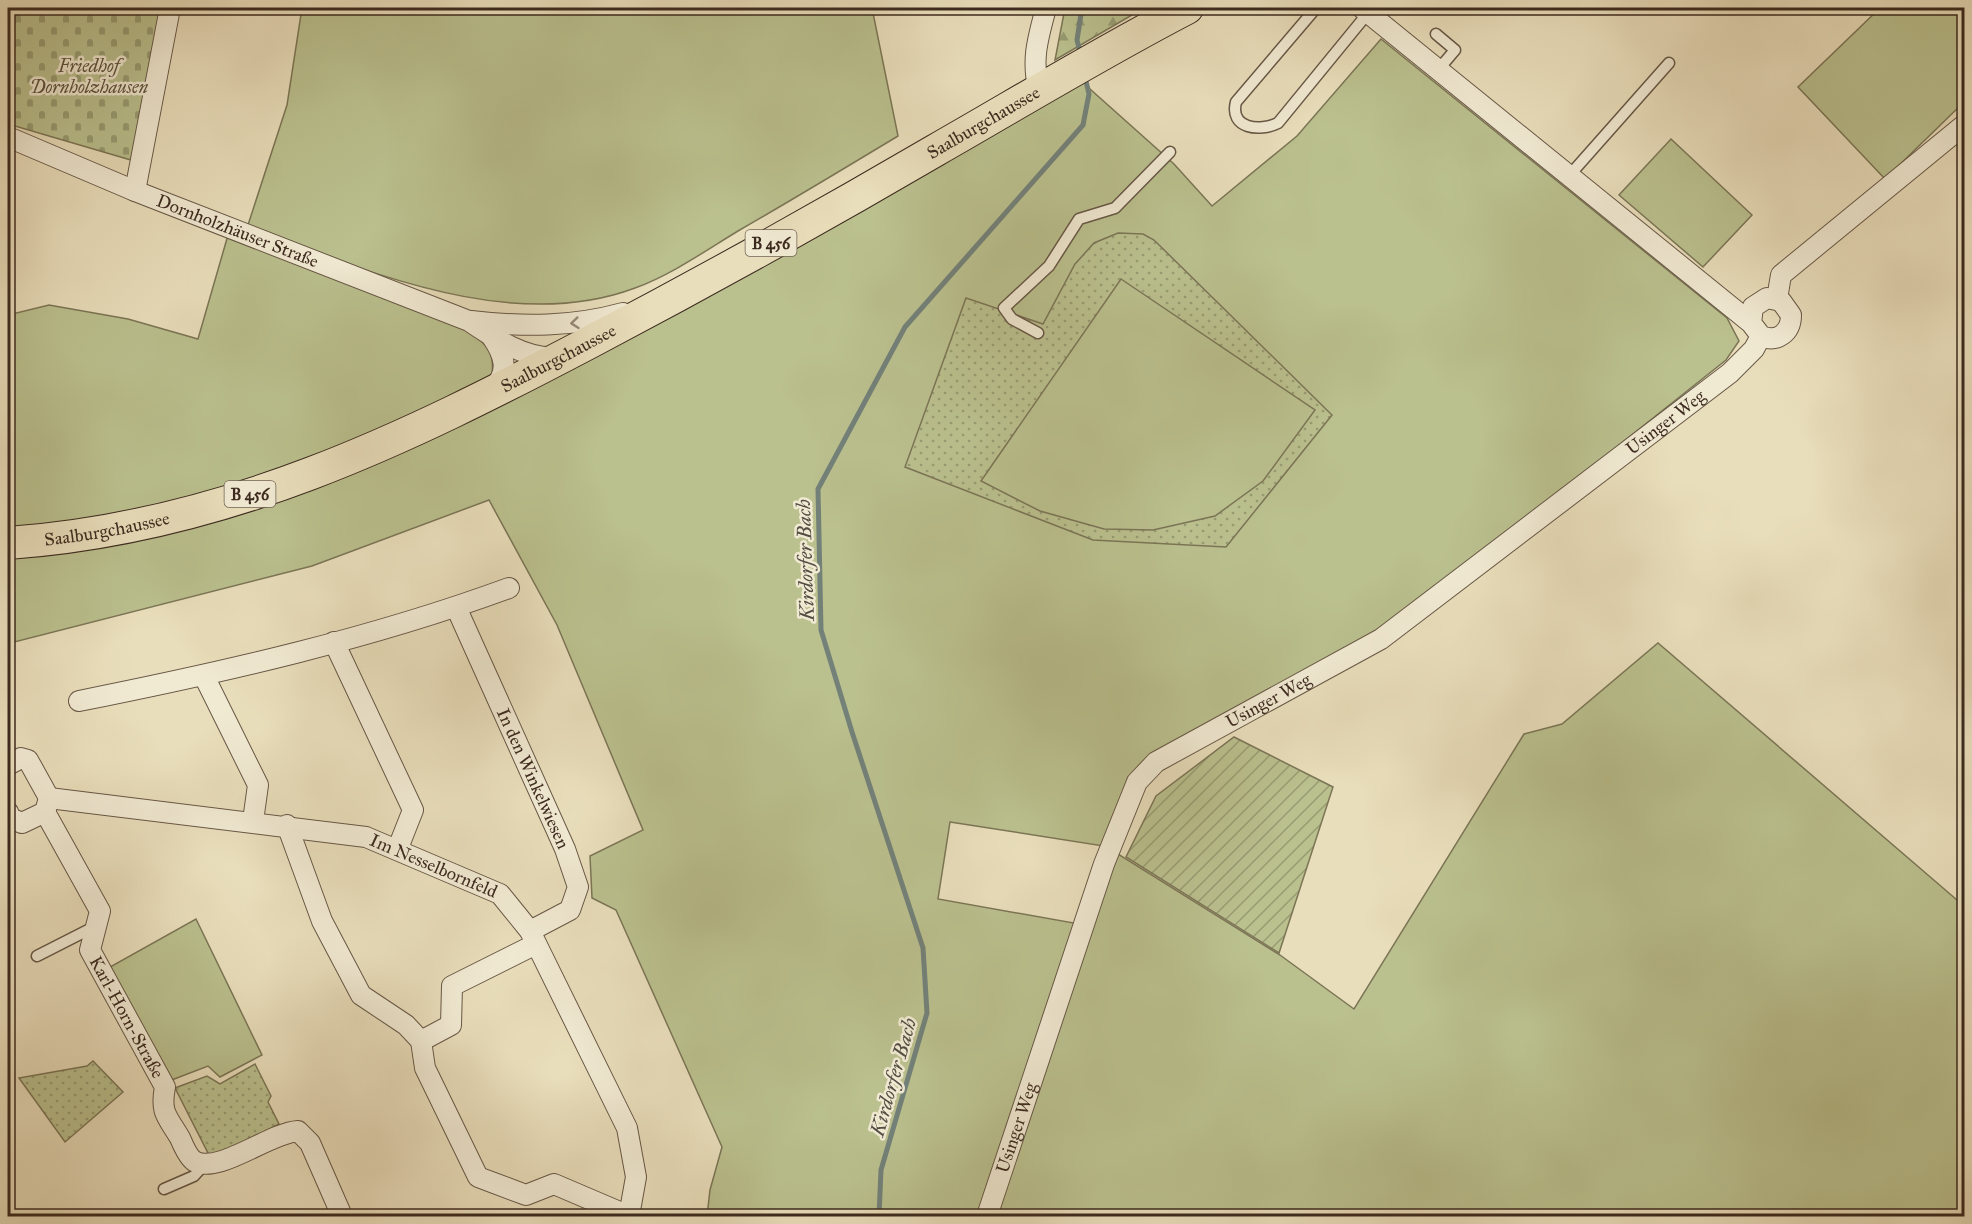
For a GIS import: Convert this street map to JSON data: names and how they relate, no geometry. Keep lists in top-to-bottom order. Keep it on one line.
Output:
{"streets":{"main road":["Saalburgchaussee","B 456"],"street":["Dornholzhäuser Straße","Usinger Weg","In den Winkelwiesen","Im Nesselbornfeld","Karl-Horn-Straße"]},"crossings":[["Saalburgchaussee","Dornholzhäuser Straße"],["In den Winkelwiesen","Im Nesselbornfeld"],["Im Nesselbornfeld","Karl-Horn-Straße"]],"water":["Kirdorfer Bach"],"parks":["Friedhof Dornholzhausen"]}
